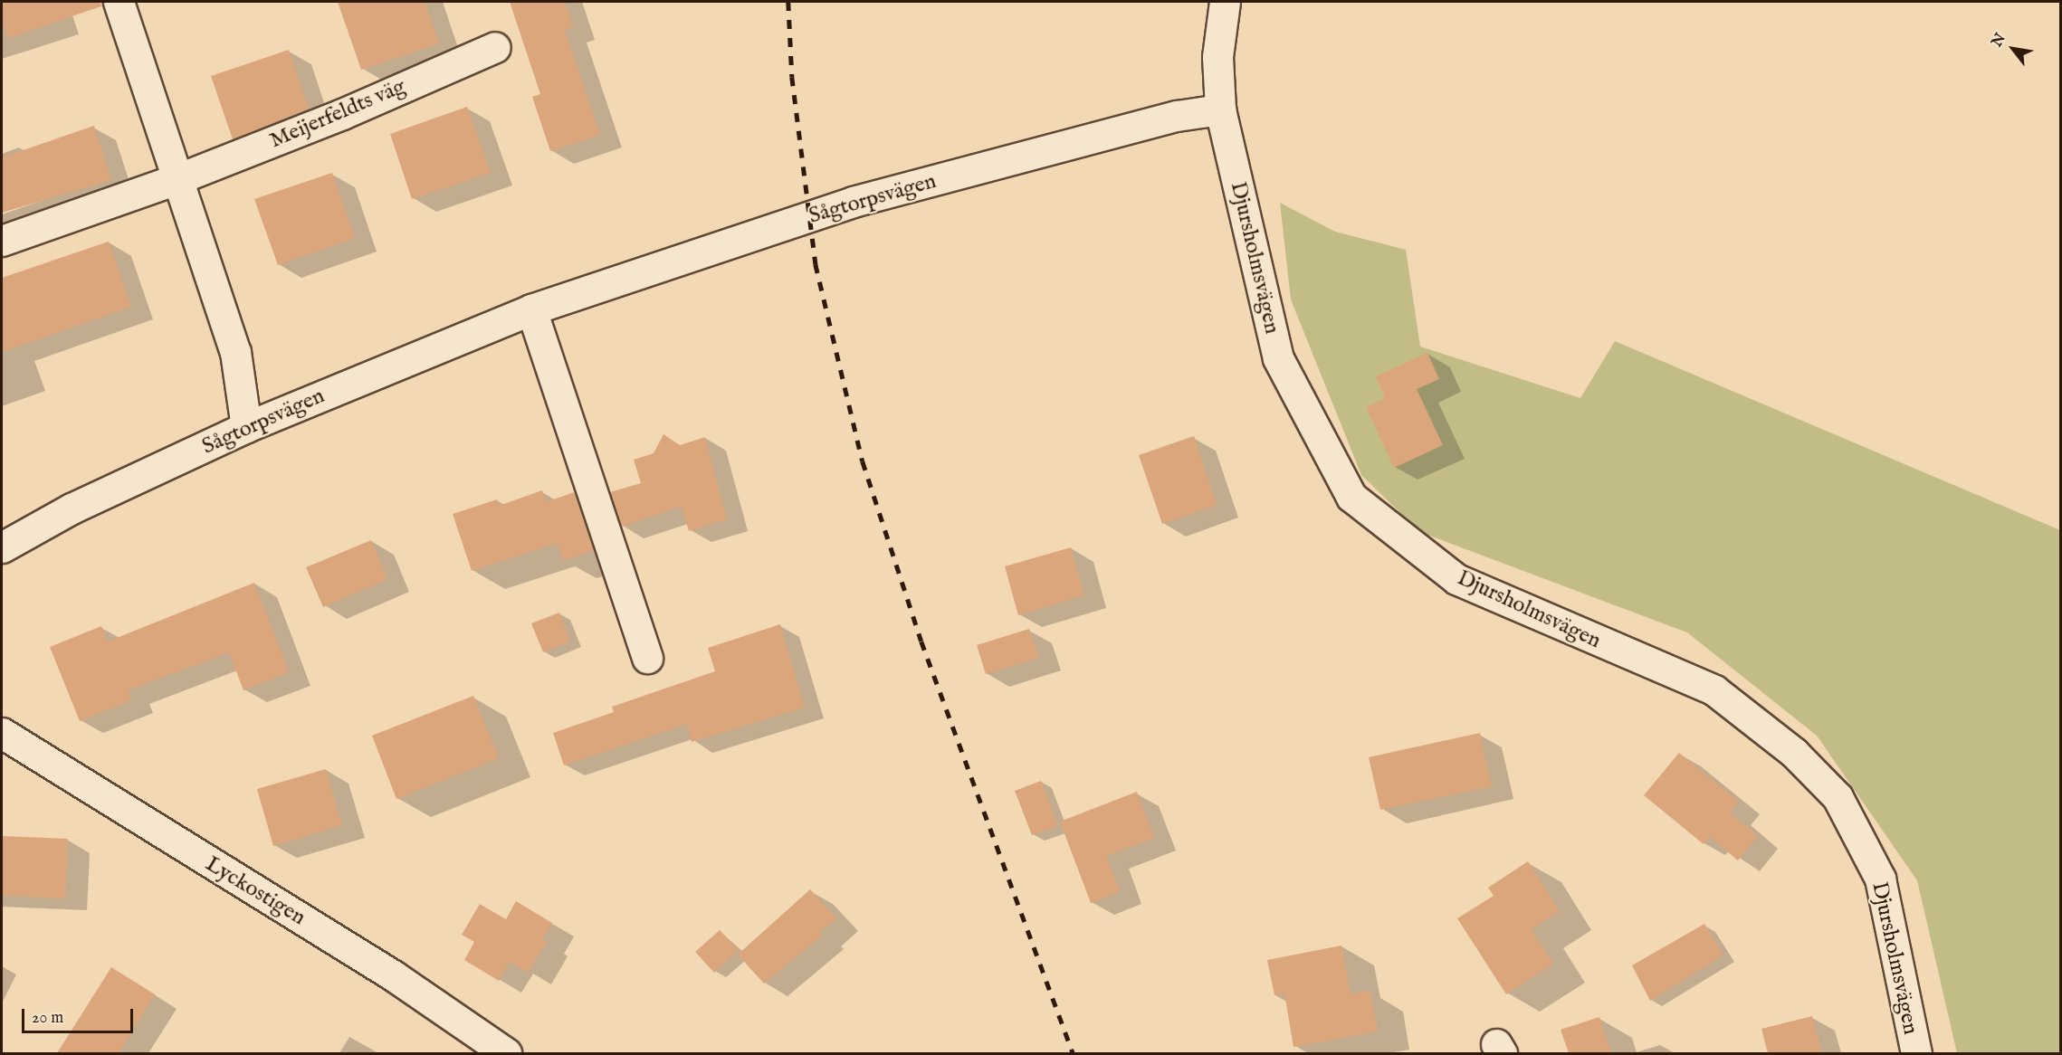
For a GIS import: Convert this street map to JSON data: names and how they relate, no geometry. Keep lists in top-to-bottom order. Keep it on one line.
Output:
{"streets":{"street":["Meijerfeldts väg","Sågtorpsvägen","Djursholmsvägen","Lyckostigen"]},"crossings":[["Sågtorpsvägen","Djursholmsvägen"]],"scale_bar":"20 m","north":"top left"}
